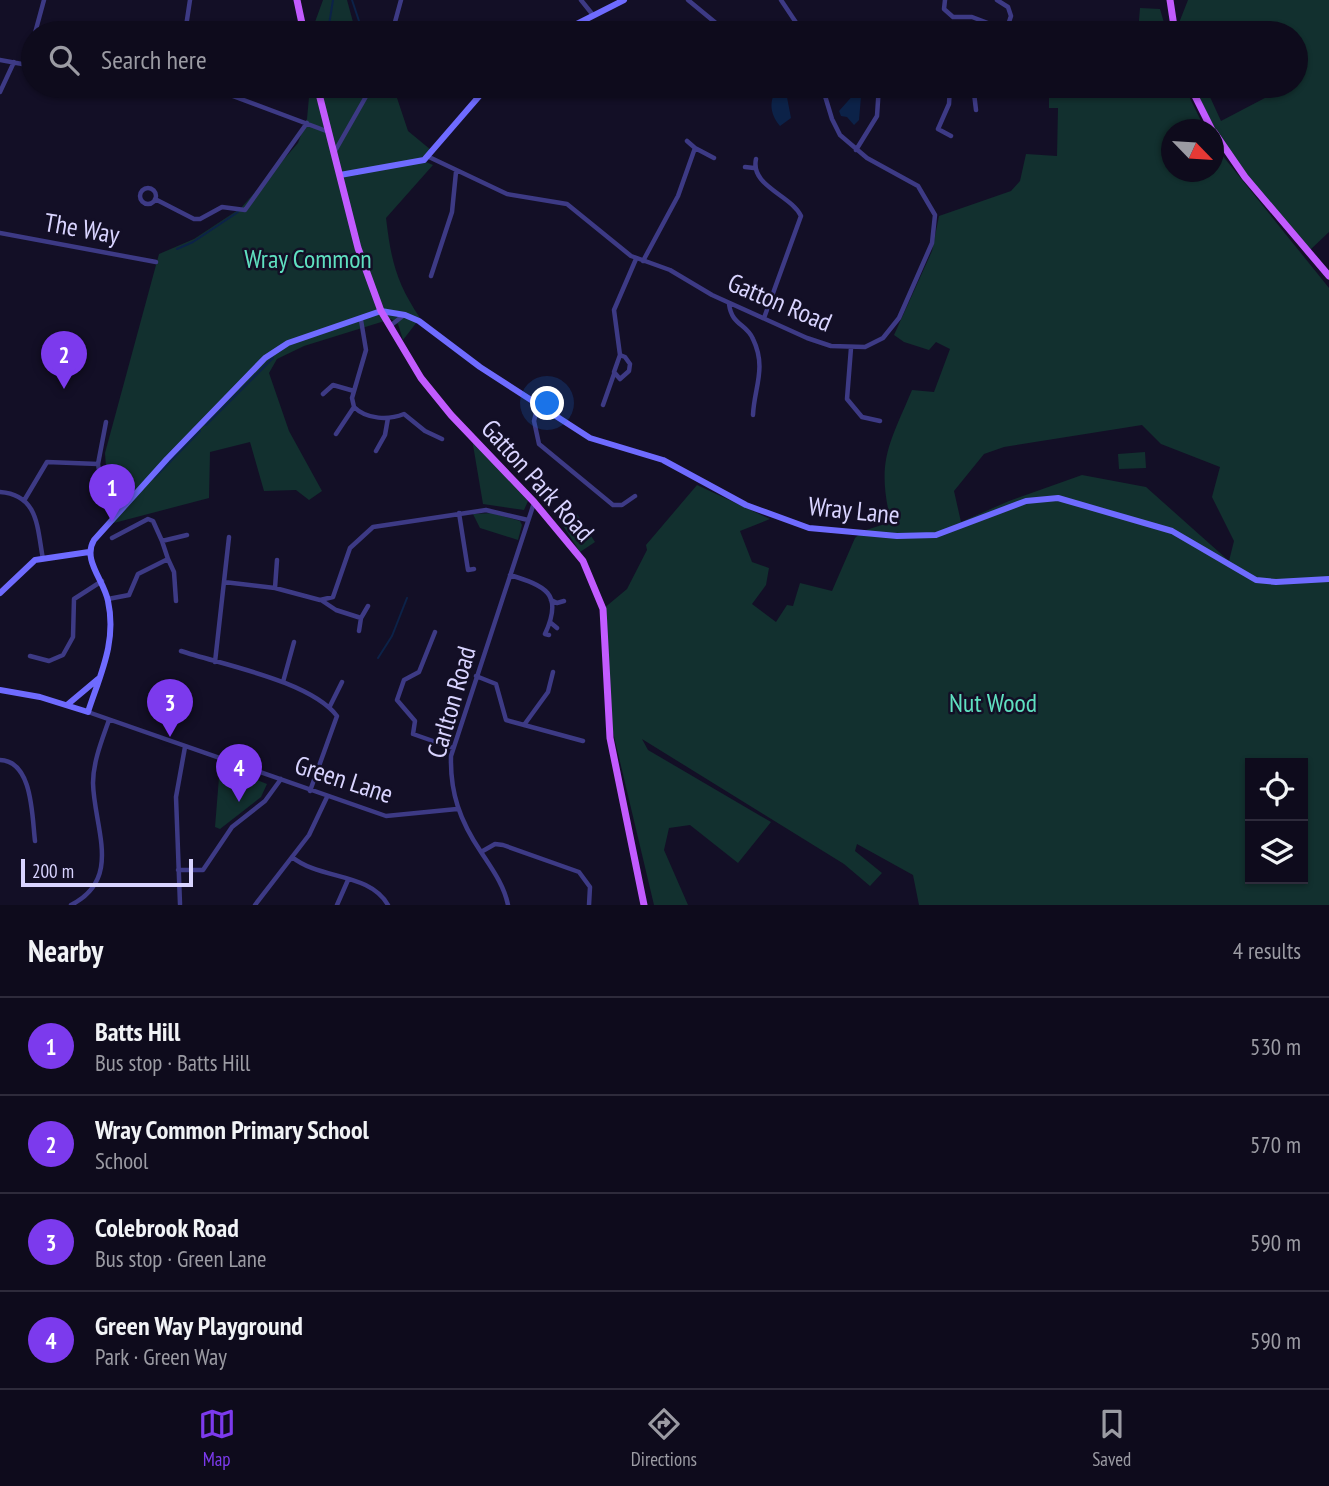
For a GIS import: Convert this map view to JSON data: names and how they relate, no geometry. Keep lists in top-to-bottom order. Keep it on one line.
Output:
{"streets":{"main road":["Gatton Park Road"],"street":["The Way","Gatton Road","Wray Lane","Carlton Road","Green Lane"]},"crossings":[["Gatton Park Road","Wray Lane"],["Gatton Park Road","Carlton Road"],["Carlton Road","Green Lane"]],"parks":["Wray Common","Nut Wood"],"scale_bar":"200 m","north":"bottom right","page":{"search":"Search here","pins":["2","1","3","4"],"scale":"200 m","heading":["Nearby","4 results"],"list":[{"mark":"1","name":"Batts Hill","note":"Bus stop · Batts Hill","value":"530 m"},{"mark":"2","name":"Wray Common Primary School","note":"School","value":"570 m"},{"mark":"3","name":"Colebrook Road","note":"Bus stop · Green Lane","value":"590 m"},{"mark":"4","name":"Green Way Playground","note":"Park · Green Way","value":"590 m"}],"nav":["Map","Directions","Saved"]}}
